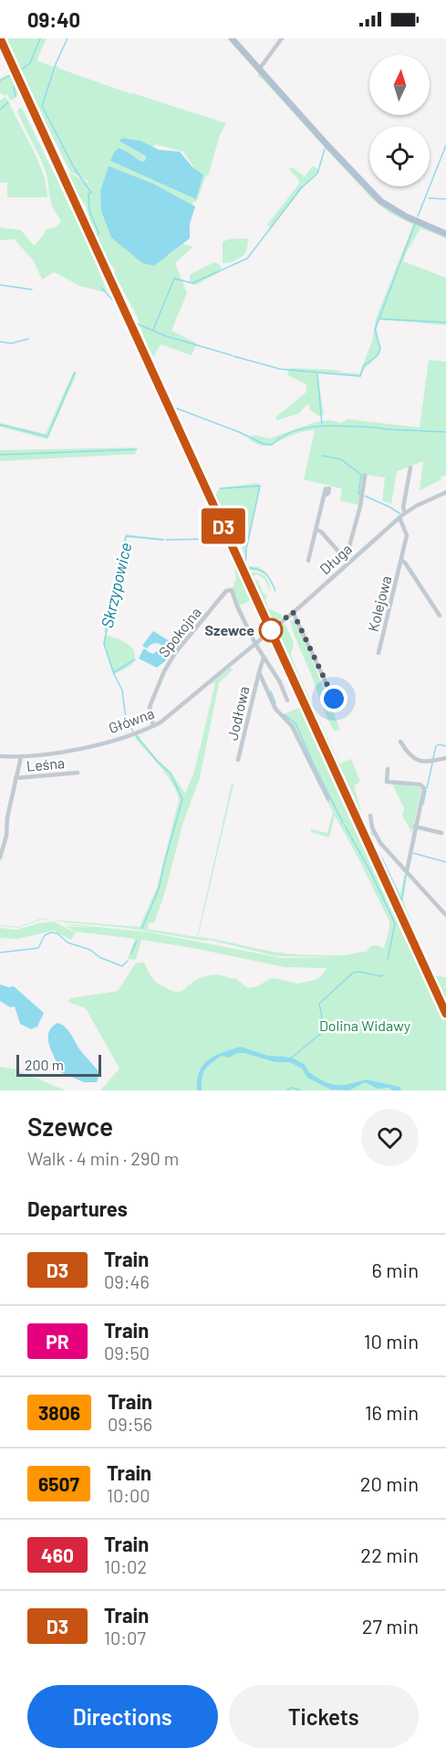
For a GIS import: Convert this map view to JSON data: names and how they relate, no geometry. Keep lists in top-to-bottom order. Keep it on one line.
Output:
{"streets":{"street":["Długa","Kolejowa","Spokojna","Jodłowa","Główna","Leśna"]},"crossings":[["Długa","Kolejowa"],["Długa","Spokojna"],["Długa","Główna"],["Spokojna","Główna"],["Główna","Leśna"]],"water":["Skrzypowice"],"parks":["Dolina Widawy"],"places":["Szewce"],"scale_bar":"200 m","north":"top","page":{"status":"09:40","on_map":"D3","scale":"200 m","heading":[["Szewce","Walk · 4 min · 290 m"],"Departures"],"list":[{"mark":"D3","name":"Train","note":"09:46","value":"6 min"},{"mark":"PR","name":"Train","note":"09:50","value":"10 min"},{"mark":"3806","name":"Train","note":"09:56","value":"16 min"},{"mark":"6507","name":"Train","note":"10:00","value":"20 min"},{"mark":"460","name":"Train","note":"10:02","value":"22 min"},{"mark":"D3","name":"Train","note":"10:07","value":"27 min"}],"buttons":["Directions","Tickets"]}}
